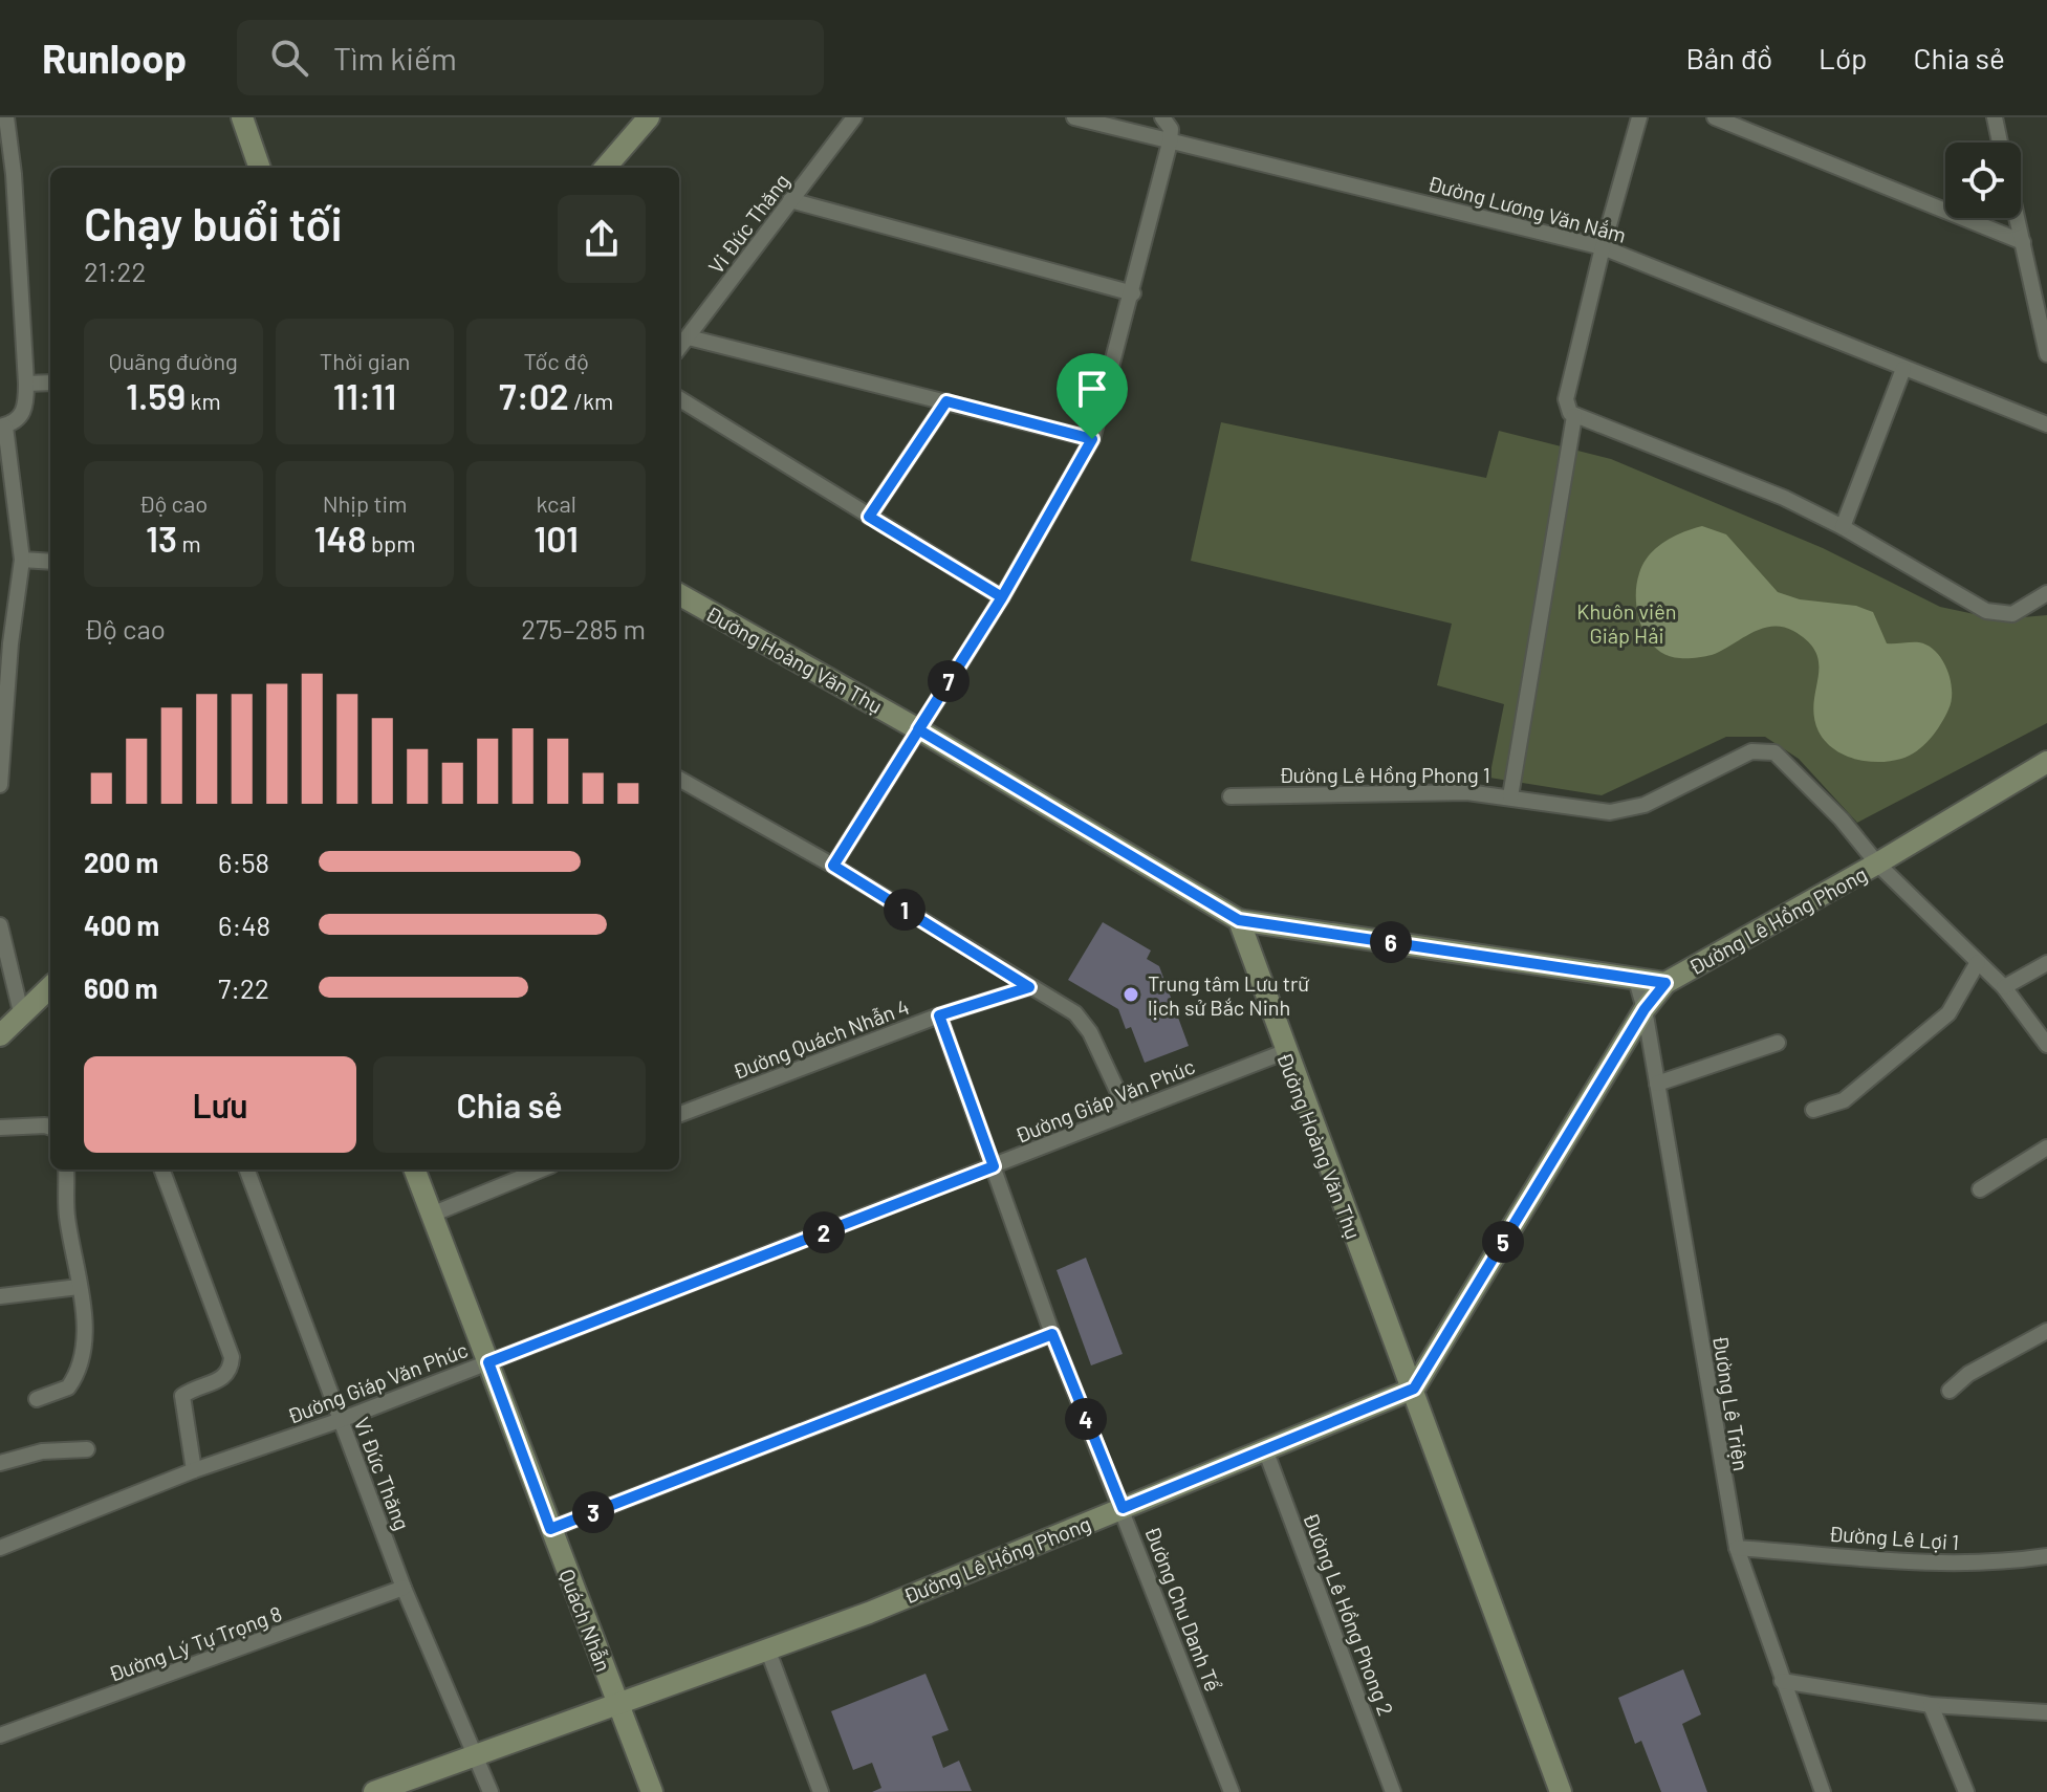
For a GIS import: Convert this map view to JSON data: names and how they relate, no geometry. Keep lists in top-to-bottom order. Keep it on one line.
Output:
{"streets":{"street":["Đường Lương Văn Nắm","Vi Đức Thăng","Đường Hoàng Văn Thụ","Đường Lê Hồng Phong 1","Đường Lê Hồng Phong","Đường Quách Nhẫn 4","Đường Giáp Văn Phúc","Đường Lê Triện","Đường Lê Lợi 1","Đường Chu Danh Tể","Đường Lê Hồng Phong 2","Quách Nhẫn","Đường Lý Tự Trọng 8"]},"crossings":[["Vi Đức Thăng","Đường Lê Hồng Phong"],["Vi Đức Thăng","Đường Giáp Văn Phúc"],["Vi Đức Thăng","Đường Lý Tự Trọng 8"],["Đường Hoàng Văn Thụ","Đường Lê Hồng Phong"],["Đường Hoàng Văn Thụ","Đường Giáp Văn Phúc"],["Đường Lê Hồng Phong 1","Đường Lê Hồng Phong"],["Đường Lê Hồng Phong","Đường Lê Triện"],["Đường Lê Hồng Phong","Đường Chu Danh Tể"],["Đường Lê Hồng Phong","Đường Lê Hồng Phong 2"],["Đường Lê Hồng Phong","Quách Nhẫn"],["Đường Quách Nhẫn 4","Đường Chu Danh Tể"],["Đường Giáp Văn Phúc","Đường Chu Danh Tể"],["Đường Giáp Văn Phúc","Quách Nhẫn"],["Đường Lê Triện","Đường Lê Lợi 1"]],"parks":["Khuôn viên Giáp Hải"],"places":["Trung tâm Lưu trữ lịch sử Bắc Ninh"],"page":{"header":"Runloop","search":"Tìm kiếm","nav":["Bản đồ","Lớp","Chia sẻ"],"heading":["Chạy buổi tối","21:22"],"stats":[["Quãng đường","1.59 km"],["Thời gian","11:11"],["Tốc độ","7:02 /km"],["Độ cao","13 m"],["Nhịp tim","148 bpm"],["kcal","101"]],"chart":["Độ cao","275–285 m"],"pins":["7","1","6","2","5","4","3"],"list":[{"name":"200 m","note":"6:58"},{"name":"400 m","note":"6:48"},{"name":"600 m","note":"7:22"}],"buttons":["Lưu","Chia sẻ"]}}
